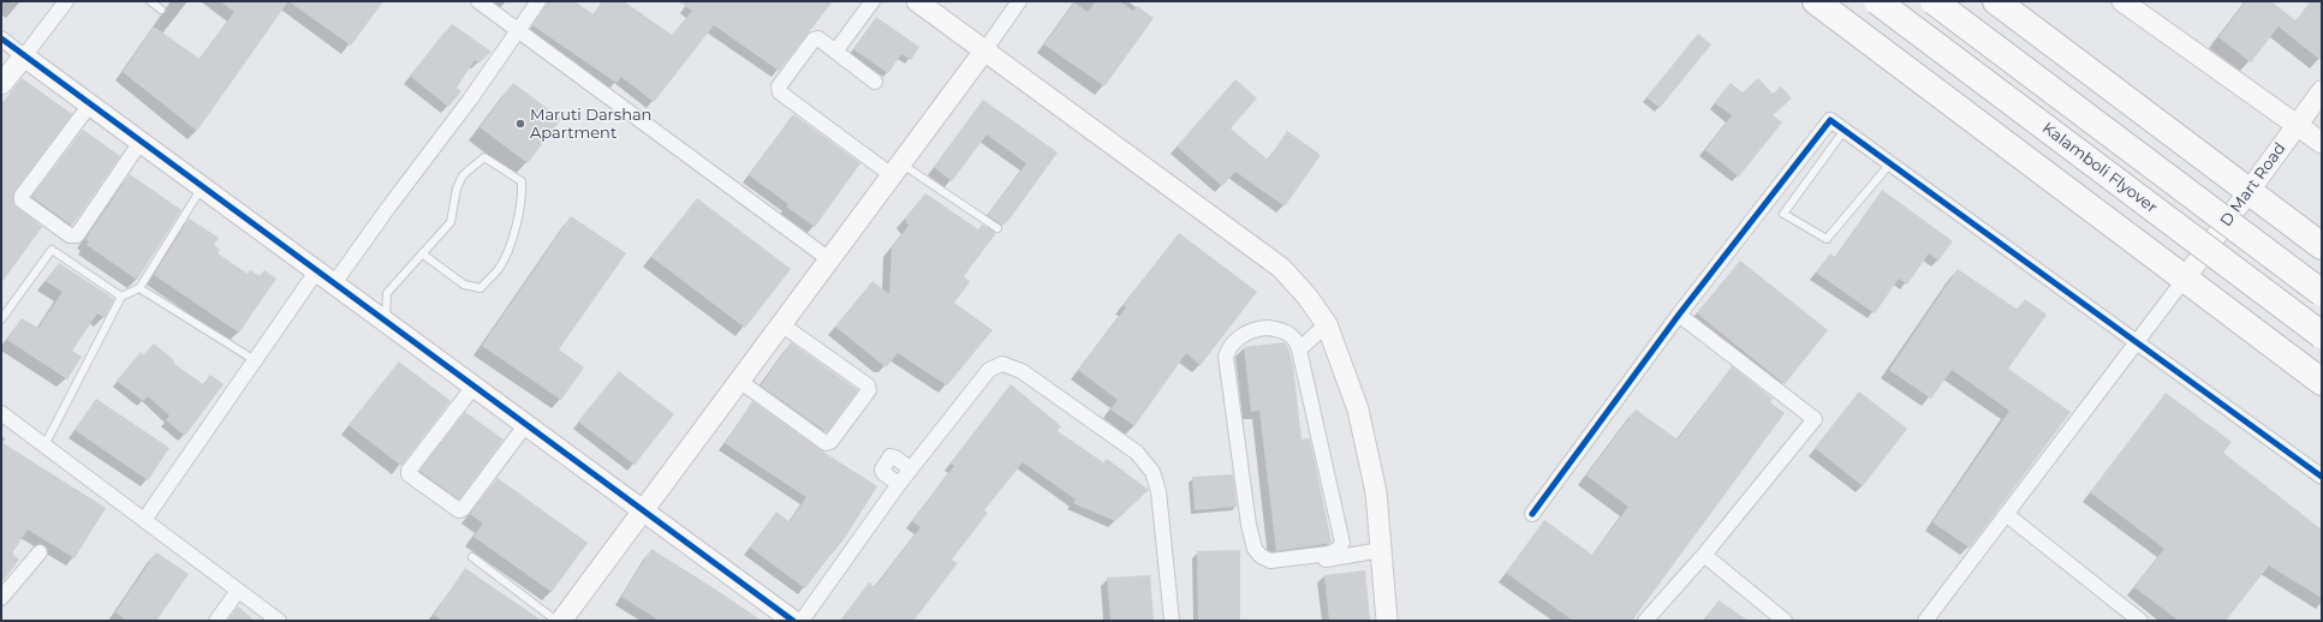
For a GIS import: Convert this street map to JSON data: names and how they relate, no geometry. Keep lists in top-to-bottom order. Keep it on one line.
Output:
{"streets":{"highway":["Kalamboli Flyover"],"street":["D Mart Road"]},"places":["Maruti Darshan Apartment"]}
